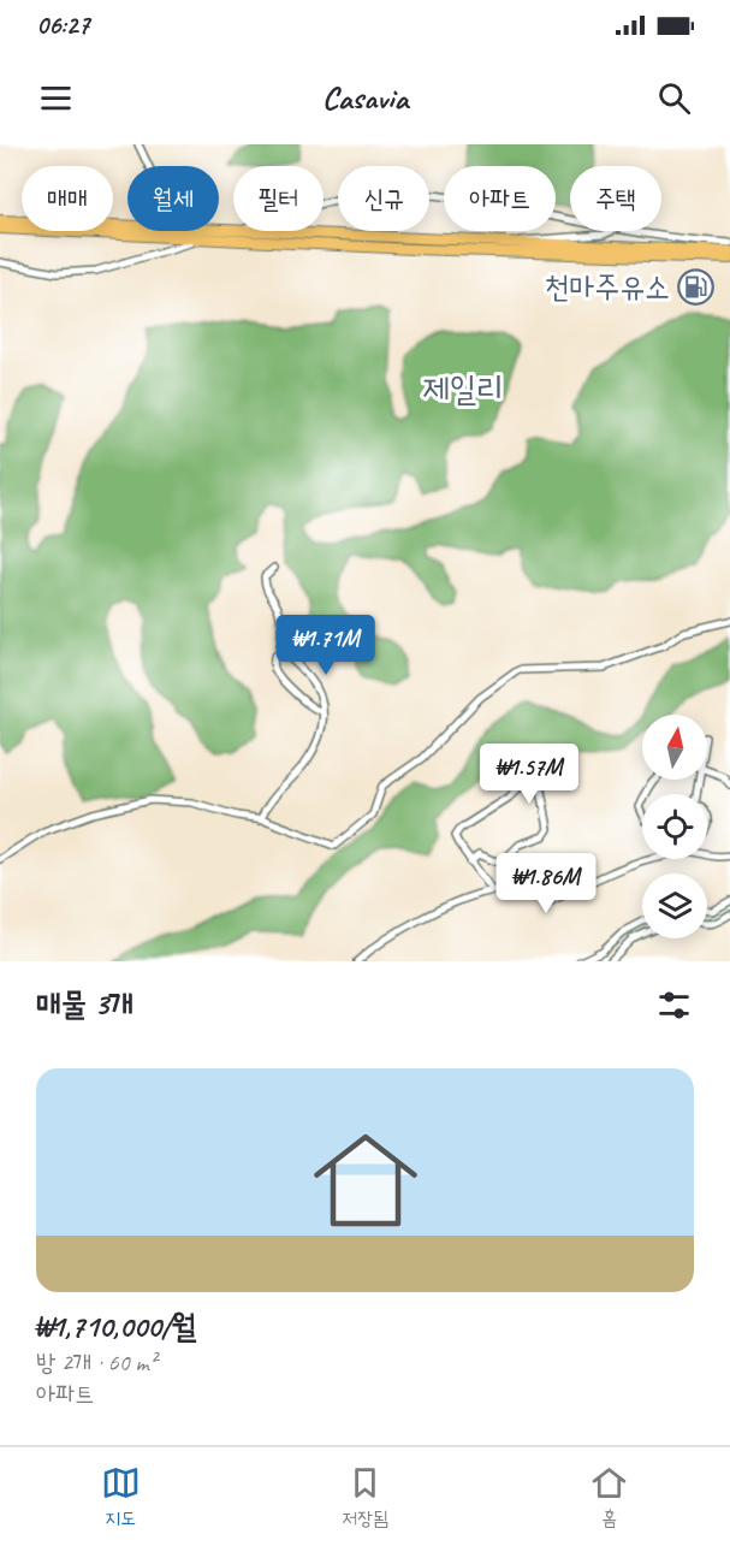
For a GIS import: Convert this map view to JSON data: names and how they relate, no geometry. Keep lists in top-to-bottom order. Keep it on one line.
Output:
{"districts":["제일리"],"places":{"fuel station":["천마주유소"]},"north":"top","page":{"status":"06:27","header":"Casavia","chip":["매매","월세","필터","신규","아파트","주택"],"price":["₩1.71M","₩1.57M","₩1.86M"],"heading":"매물 3개","list":[{"name":"₩1,710,000/월","note":"방 2개 · 60 m² · 아파트"}],"tabs":["지도","저장됨","홈"]}}
